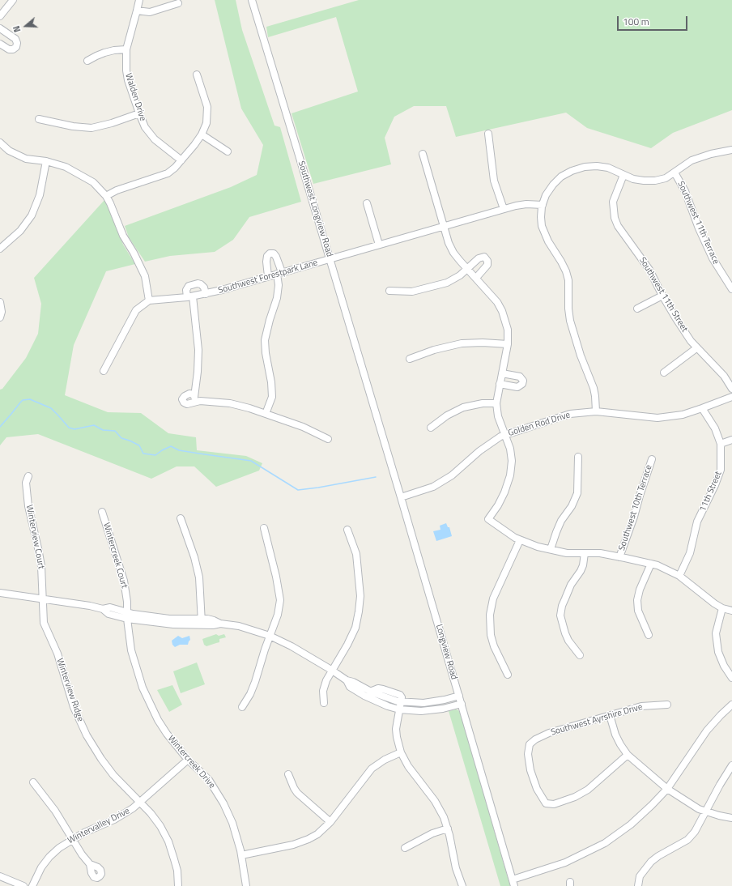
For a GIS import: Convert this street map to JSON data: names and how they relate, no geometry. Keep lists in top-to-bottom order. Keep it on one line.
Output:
{"streets":{"street":["Walden Drive","Southwest Longview Road","Southwest 11th Terrace","Southwest Forestpark Lane","Southwest 11th Street","Golden Rod Drive","11th Street","Southwest 10th Terrace","Winterview Court","Wintercreek Court","Longview Road","Winterview Ridge","Southwest Ayrshire Drive","Wintercreek Drive","Wintervalley Drive"]},"crossings":[["Southwest Longview Road","Southwest Forestpark Lane"],["Southwest Longview Road","Longview Road"],["Golden Rod Drive","11th Street"],["Golden Rod Drive","Longview Road"],["Winterview Court","Winterview Ridge"],["Wintercreek Court","Wintercreek Drive"],["Winterview Ridge","Wintervalley Drive"],["Wintercreek Drive","Wintervalley Drive"]],"scale_bar":"100 m","north":"left"}
